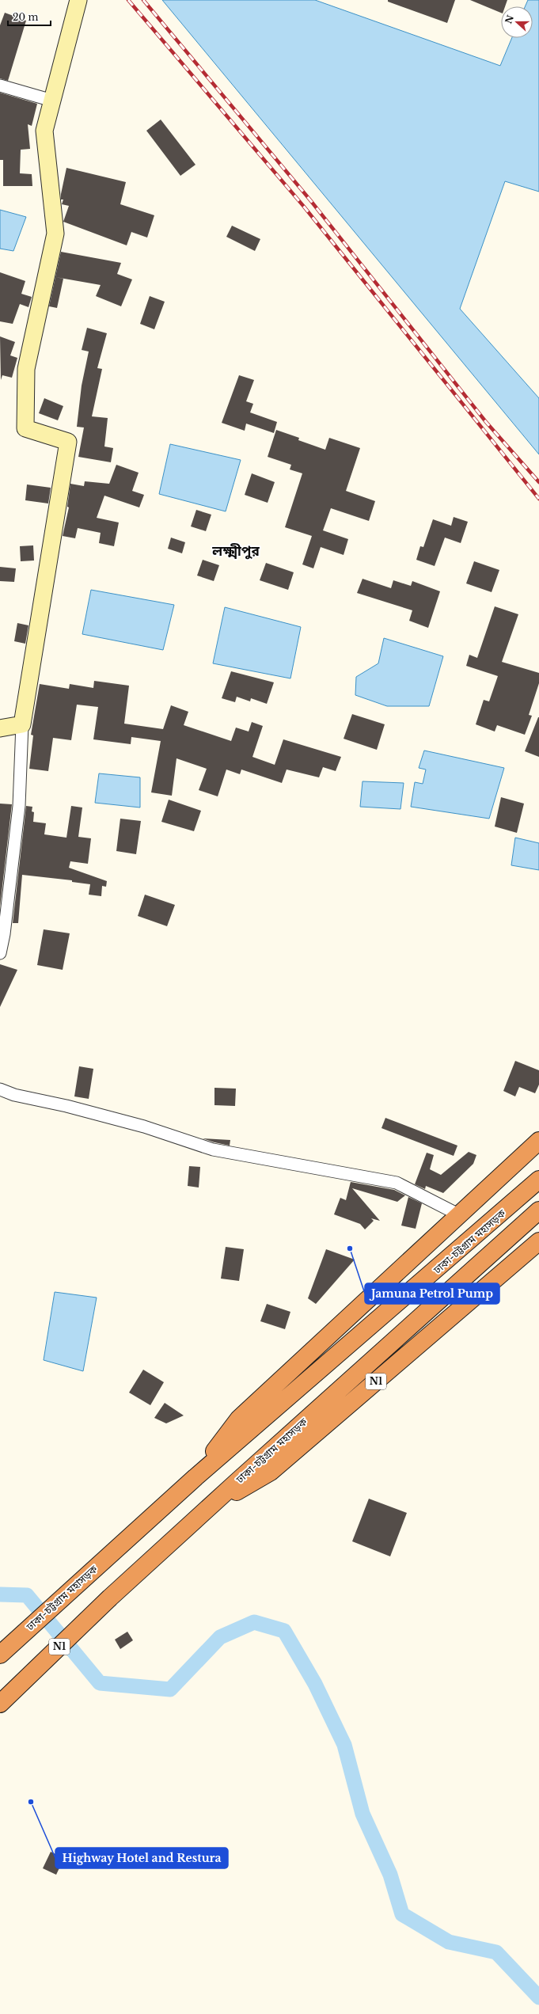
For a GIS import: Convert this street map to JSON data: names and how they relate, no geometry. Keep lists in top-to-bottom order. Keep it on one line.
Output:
{"streets":{"highway":["ঢাকা-চট্টগ্রাম মহাসড়ক","N1"]},"crossings":[["ঢাকা-চট্টগ্রাম মহাসড়ক","N1"]],"districts":["লক্ষ্মীপুর"],"places":["Jamuna Petrol Pump","Highway Hotel and Restura"],"scale_bar":"20 m","north":"left"}
